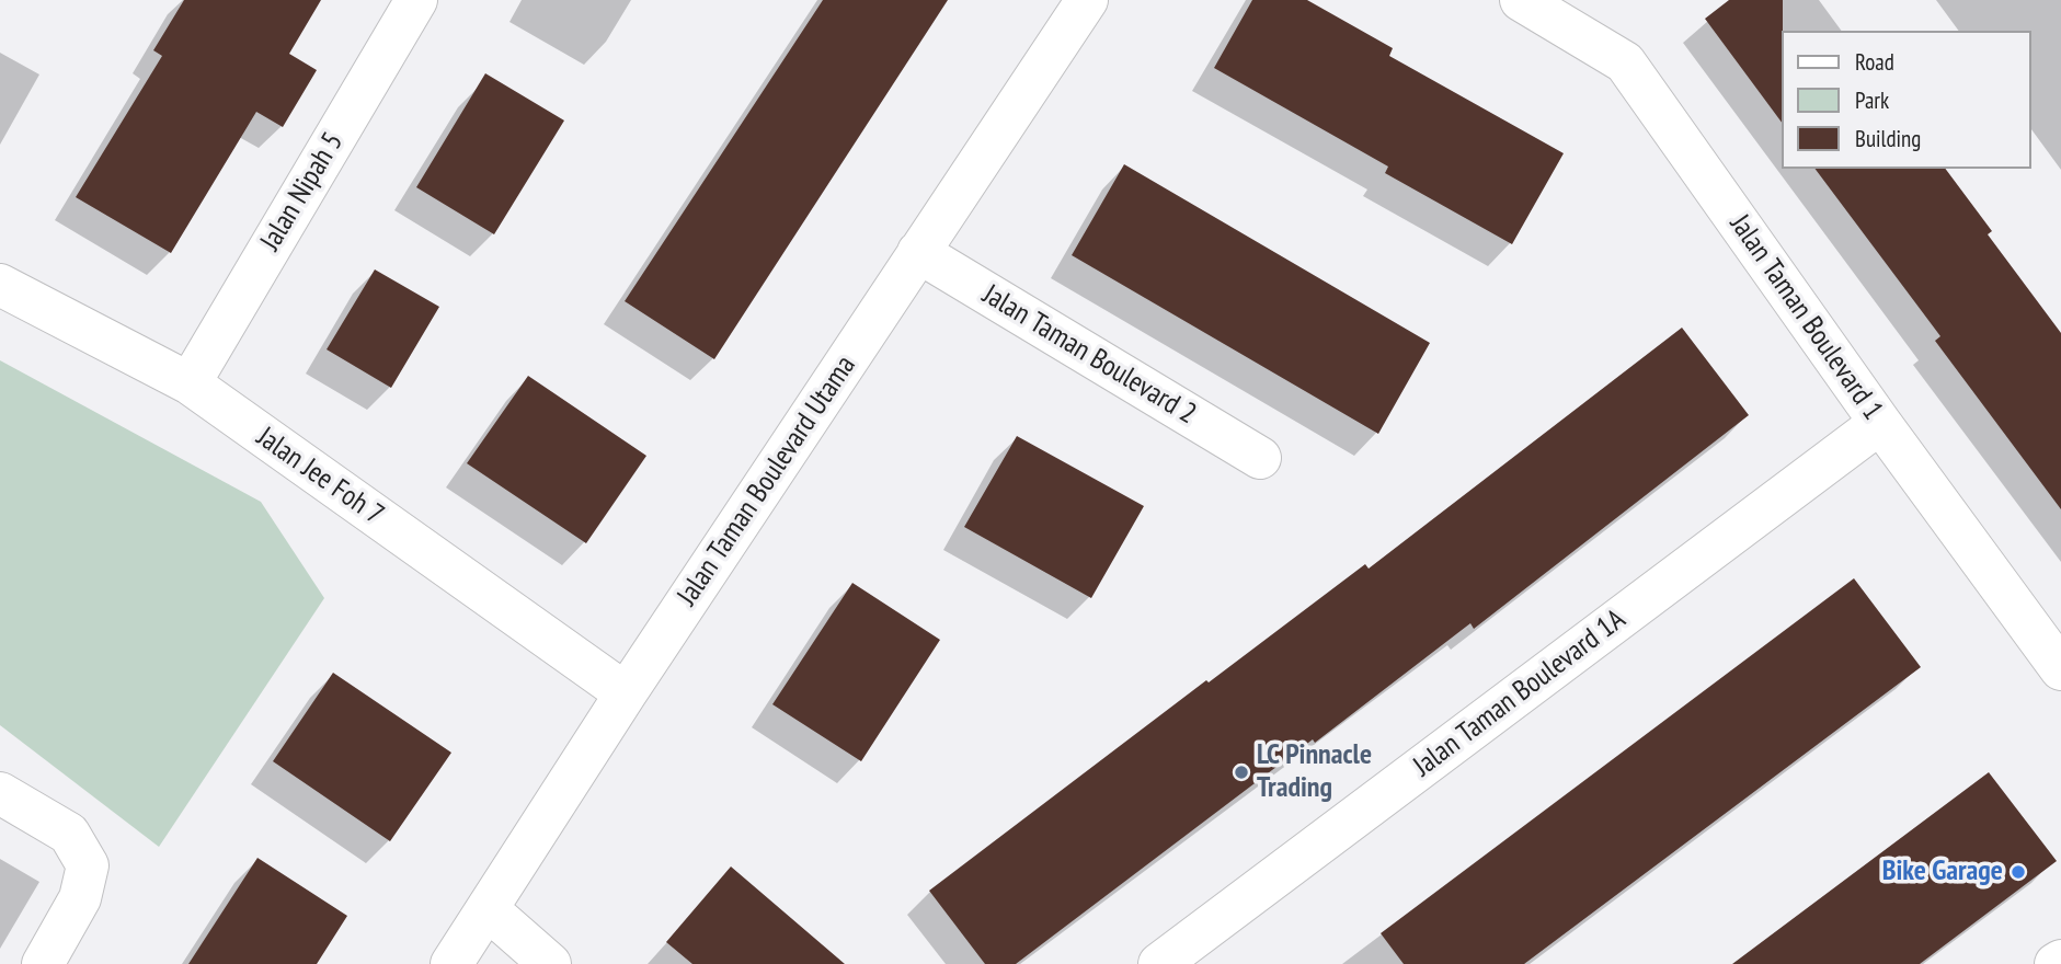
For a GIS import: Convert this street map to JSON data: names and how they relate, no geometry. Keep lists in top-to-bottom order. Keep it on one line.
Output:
{"streets":{"street":["Jalan Nipah 5","Jalan Taman Boulevard 1","Jalan Taman Boulevard 2","Jalan Jee Foh 7","Jalan Taman Boulevard Utama","Jalan Taman Boulevard 1A"]},"crossings":[["Jalan Nipah 5","Jalan Jee Foh 7"],["Jalan Taman Boulevard 1","Jalan Taman Boulevard 1A"],["Jalan Taman Boulevard 2","Jalan Taman Boulevard Utama"],["Jalan Jee Foh 7","Jalan Taman Boulevard Utama"]],"places":["LC Pinnacle Trading","Bike Garage"],"legend":["Road","Park","Building"]}
